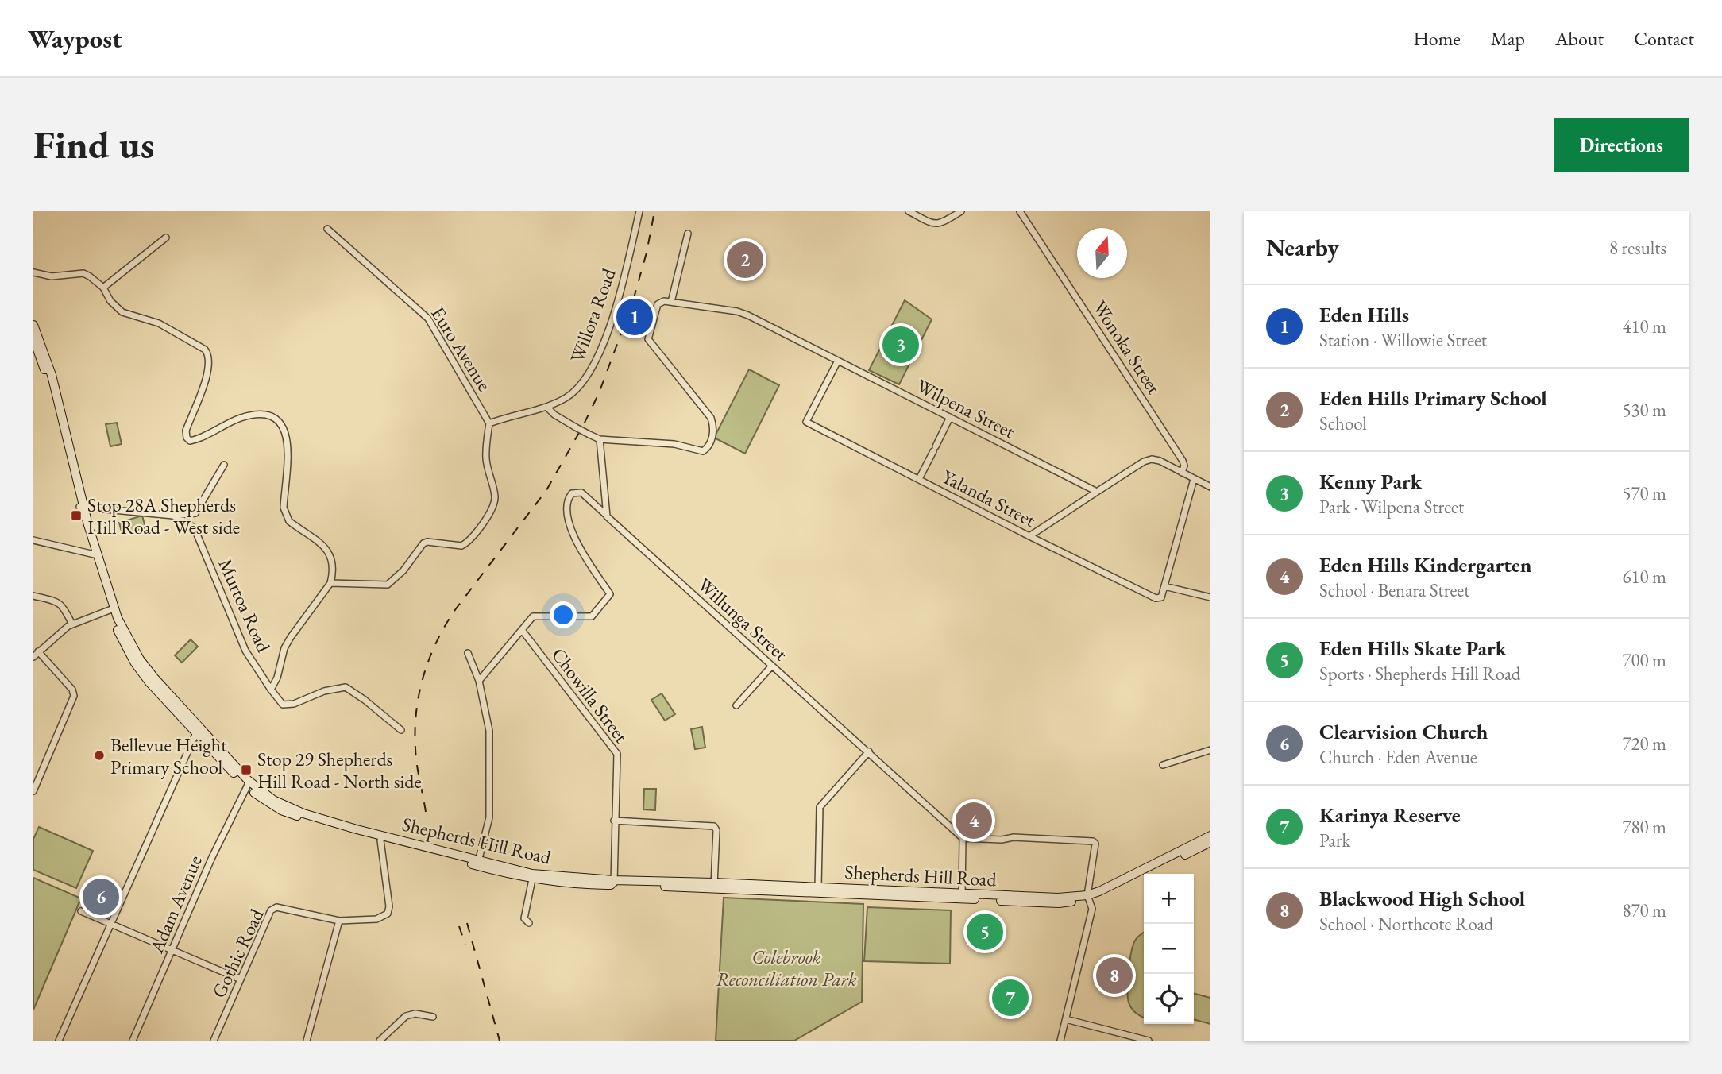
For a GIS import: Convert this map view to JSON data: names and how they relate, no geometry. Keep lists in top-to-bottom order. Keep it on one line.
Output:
{"streets":{"main road":["Shepherds Hill Road"],"street":["Willora Road","Wonoka Street","Euro Avenue","Wilpena Street","Yalanda Street","Murtoa Road","Willunga Street","Chowilla Street","Adam Avenue","Gothic Road"]},"crossings":[["Willora Road","Euro Avenue"],["Wilpena Street","Yalanda Street"],["Murtoa Road","Shepherds Hill Road"],["Willunga Street","Chowilla Street"],["Chowilla Street","Shepherds Hill Road"],["Shepherds Hill Road","Adam Avenue"]],"parks":["Colebrook Reconciliation Park"],"places":{"transit":["Stop 28A Shepherds Hill Road - West side","Stop 29 Shepherds Hill Road - North side"],"other":["Bellevue Height Primary School"]},"north":"top","page":{"header":"Waypost","nav":["Home","Map","About","Contact"],"buttons":"Directions","title":"Find us","heading":["Nearby","8 results"],"pins":["2","1","3","4","6","5","8","7"],"list":[{"mark":"1","name":"Eden Hills","note":"Station · Willowie Street","value":"410 m"},{"mark":"2","name":"Eden Hills Primary School","note":"School","value":"530 m"},{"mark":"3","name":"Kenny Park","note":"Park · Wilpena Street","value":"570 m"},{"mark":"4","name":"Eden Hills Kindergarten","note":"School · Benara Street","value":"610 m"},{"mark":"5","name":"Eden Hills Skate Park","note":"Sports · Shepherds Hill Road","value":"700 m"},{"mark":"6","name":"Clearvision Church","note":"Church · Eden Avenue","value":"720 m"},{"mark":"7","name":"Karinya Reserve","note":"Park","value":"780 m"},{"mark":"8","name":"Blackwood High School","note":"School · Northcote Road","value":"870 m"}],"map_buttons":["+","−"]}}
